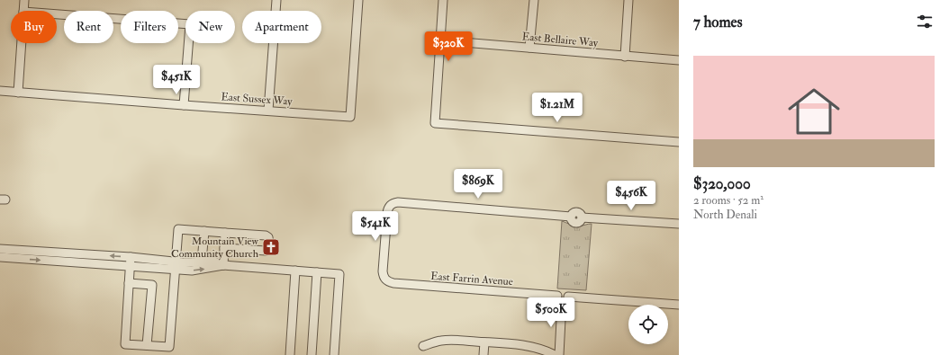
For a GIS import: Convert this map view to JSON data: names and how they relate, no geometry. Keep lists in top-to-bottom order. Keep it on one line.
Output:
{"streets":{"street":["East Bellaire Way","East Sussex Way","East Farrin Avenue"]},"places":{"church":["Mountain View Community Church"]},"page":{"heading":"7 homes","chip":["Buy","Rent","Filters","New","Apartment"],"price":["$320K","$451K","$1.21M","$869K","$456K","$541K","$500K"],"list":[{"name":"$320,000","note":"2 rooms · 52 m² · North Denali"}]}}
